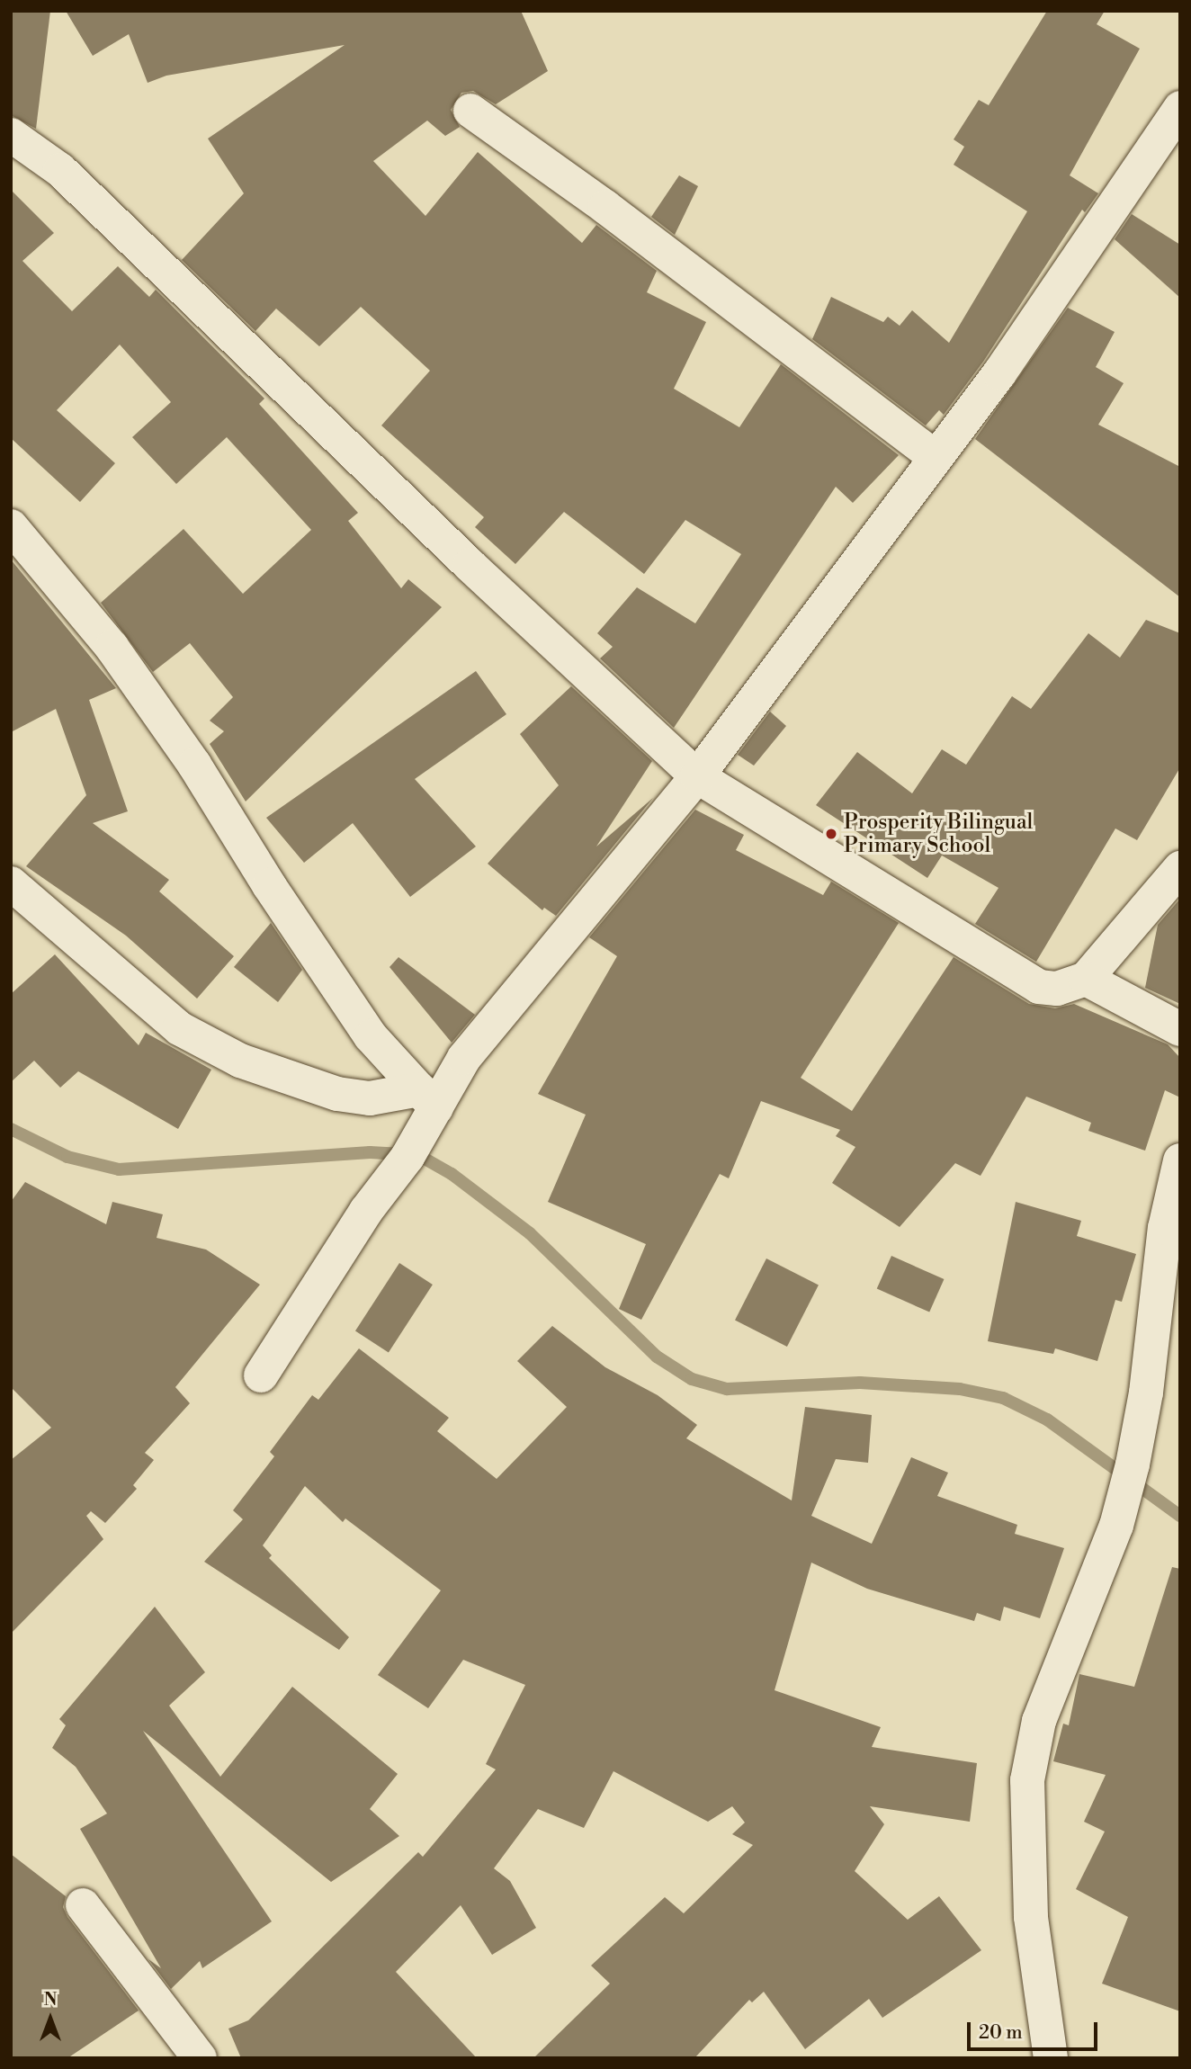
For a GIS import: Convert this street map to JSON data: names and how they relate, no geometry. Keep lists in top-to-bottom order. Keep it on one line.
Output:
{"places":["Prosperity Bilingual Primary School"],"scale_bar":"20 m","north":"top"}
